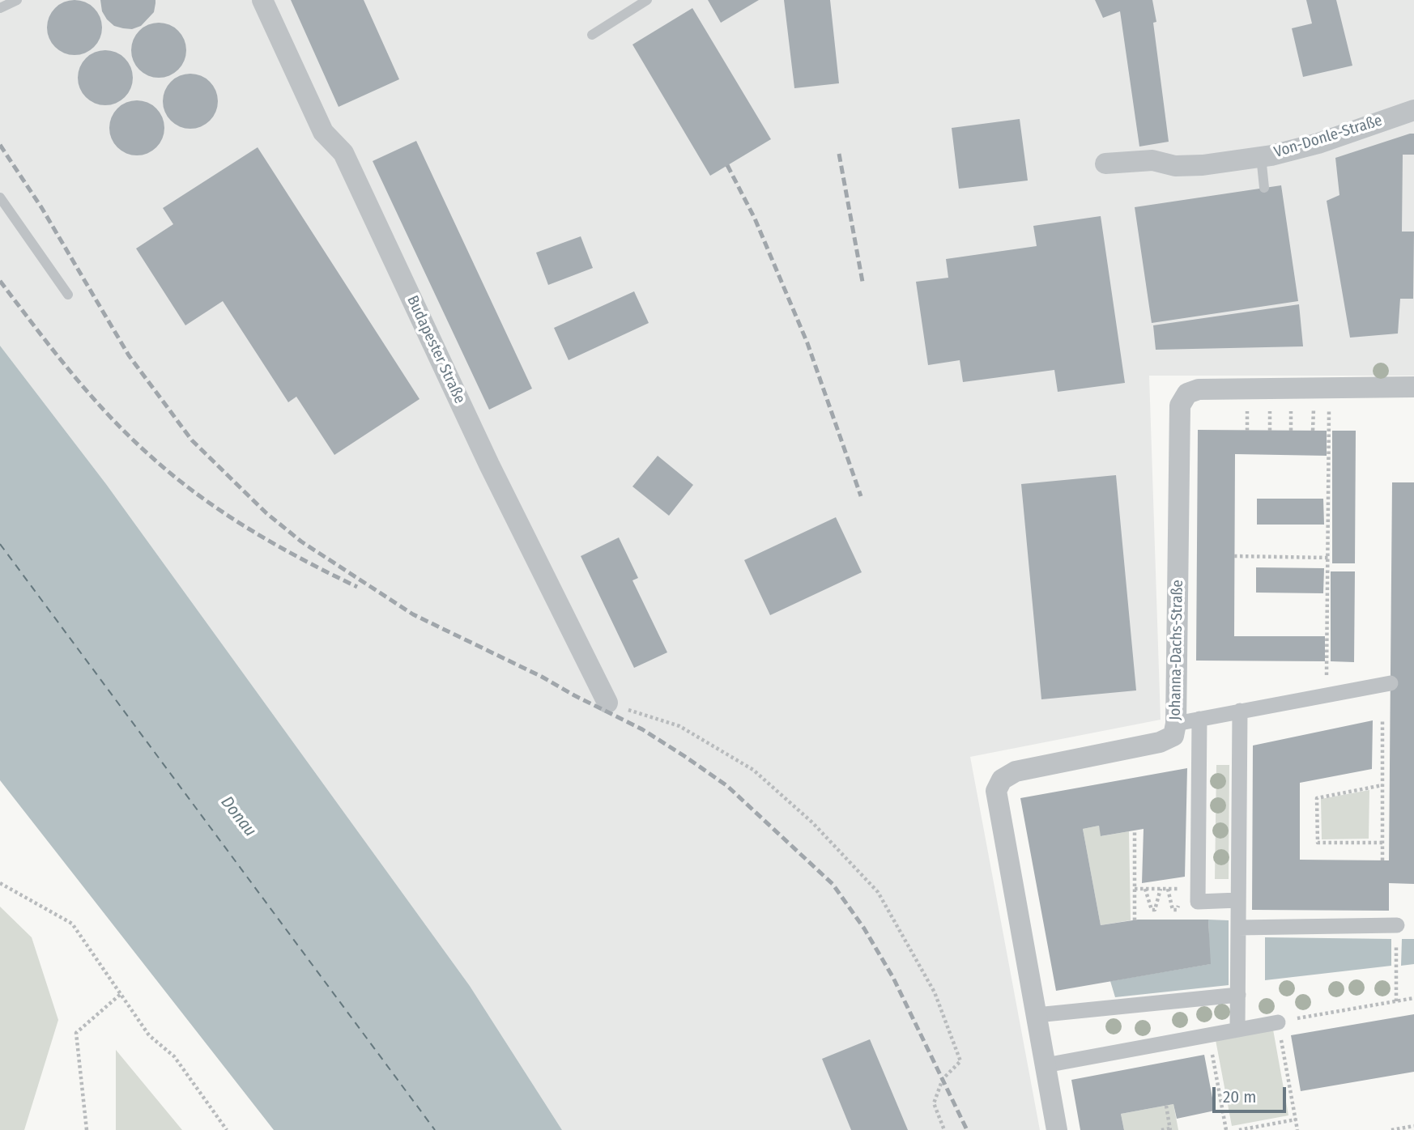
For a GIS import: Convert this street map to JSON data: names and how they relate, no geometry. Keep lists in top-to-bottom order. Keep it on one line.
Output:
{"streets":{"street":["Von-Donle-Straße","Budapester Straße","Johanna-Dachs-Straße"]},"water":["Donau"],"scale_bar":"20 m"}
